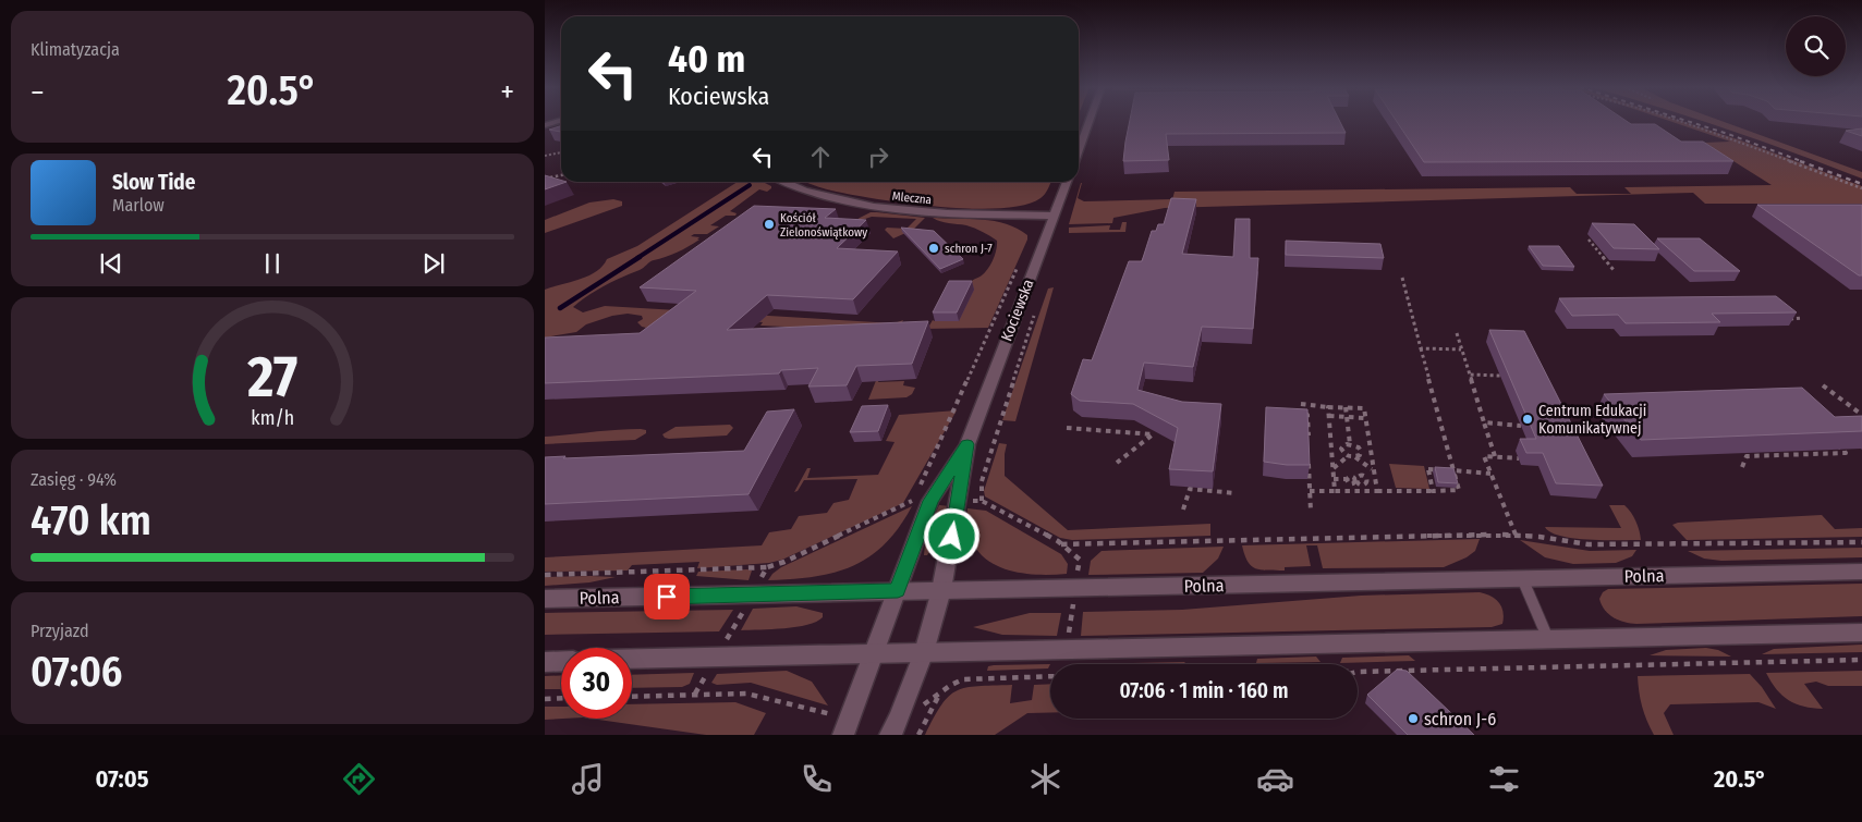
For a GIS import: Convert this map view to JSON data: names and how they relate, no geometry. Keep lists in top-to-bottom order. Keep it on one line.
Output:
{"streets":{"street":["Mleczna","Kociewska","Polna"]},"crossings":[["Mleczna","Kociewska"],["Kociewska","Polna"]],"places":["Kościół Zielonoświątkowy","schron J-7","Centrum Edukacji Komunikatywnej","schron J-6"],"page":{"tile":["Klimatyzacja",["Zasięg · 94%","470 km"],["Przyjazd","07:06"]],"turn":["40 m","Kociewska"],"heat":["−","20.5°","+"],"song":["Slow Tide","Marlow"],"limit":"30","trip":"07:06 · 1 min · 160 m","tabs":["07:05","20.5°"],"gauge":["27","km/h"]}}
